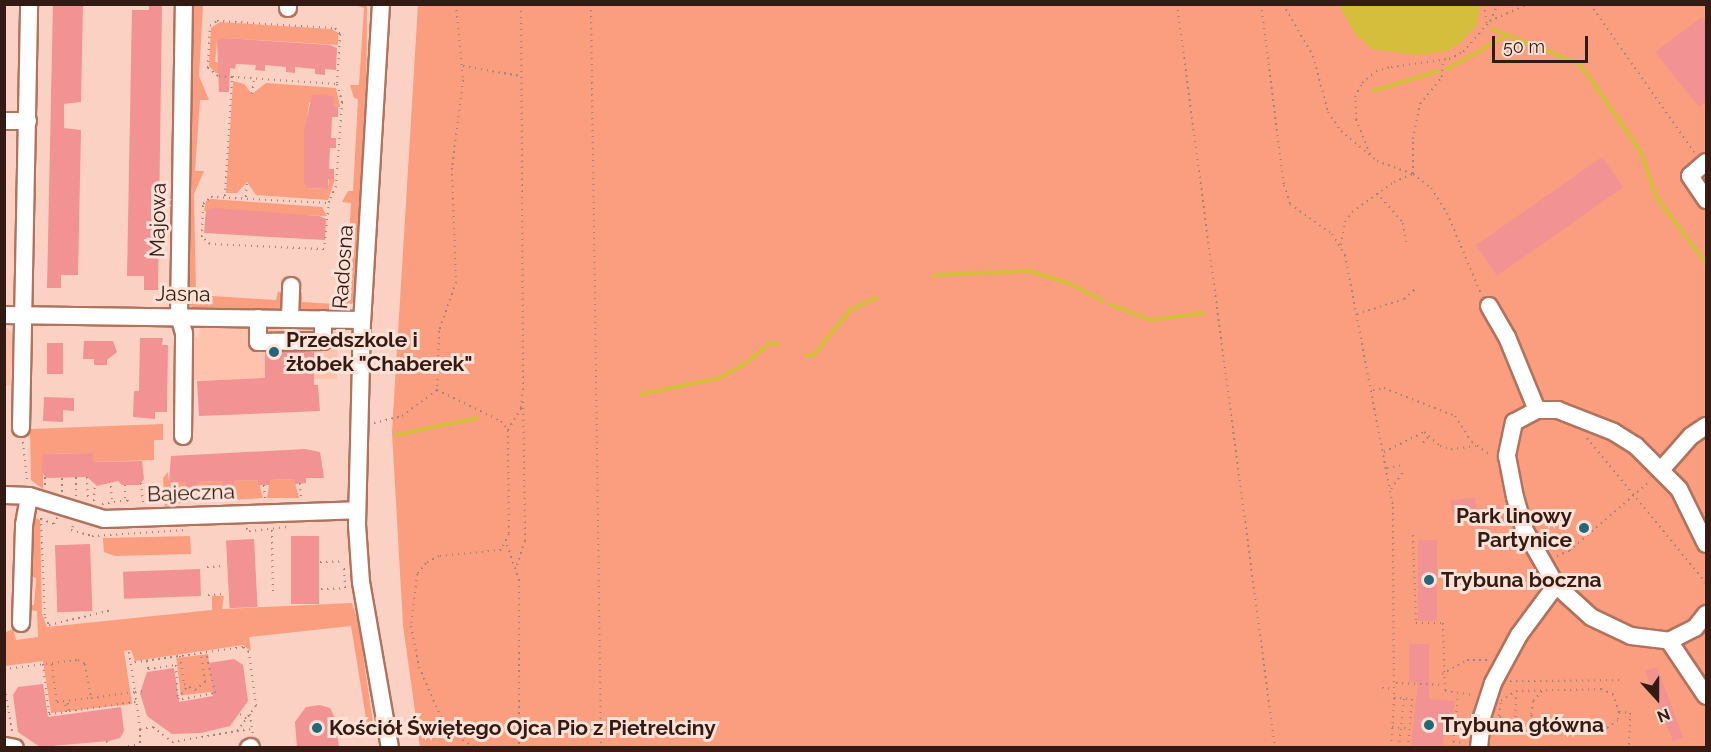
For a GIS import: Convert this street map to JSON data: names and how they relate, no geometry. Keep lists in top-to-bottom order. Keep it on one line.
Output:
{"streets":{"street":["Majowa","Radosna","Jasna","Bajeczna"]},"crossings":[["Majowa","Jasna"],["Radosna","Jasna"],["Radosna","Bajeczna"]],"places":["Przedszkole i żłobek \"Chaberek\"","Park linowy Partynice","Trybuna boczna","Trybuna główna","Kościół Świętego Ojca Pio z Pietrelciny"],"scale_bar":"50 m","north":"bottom"}
